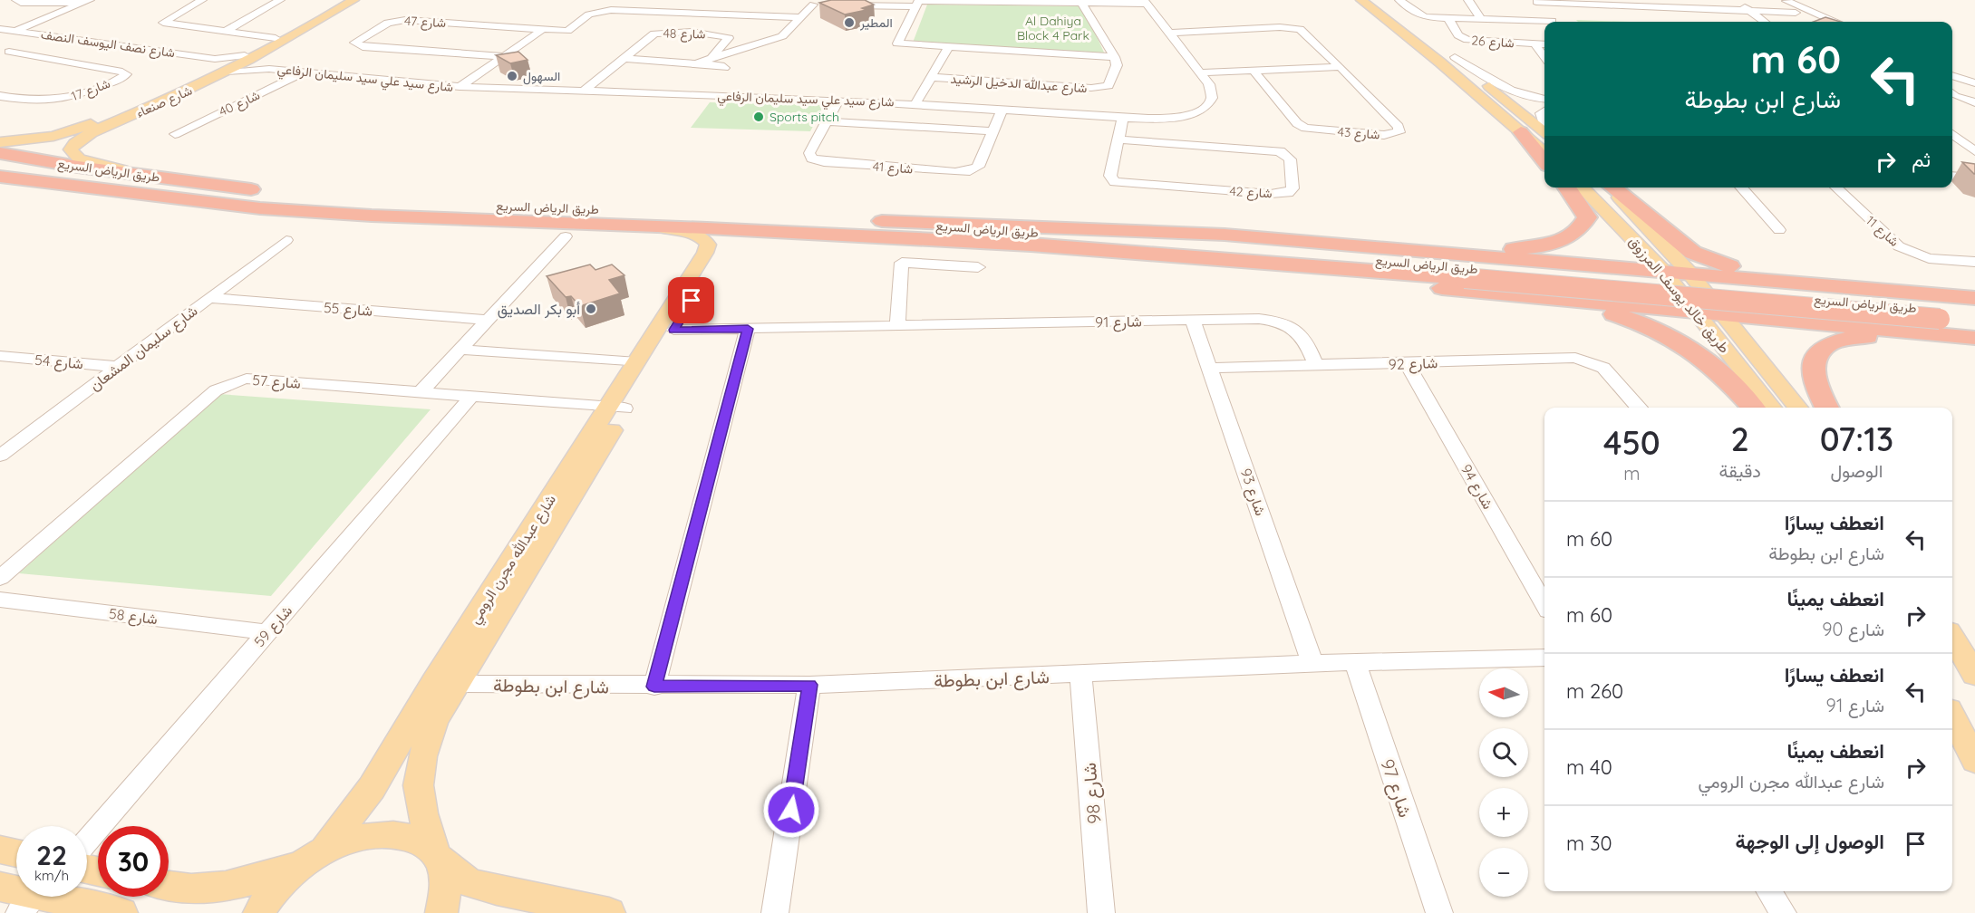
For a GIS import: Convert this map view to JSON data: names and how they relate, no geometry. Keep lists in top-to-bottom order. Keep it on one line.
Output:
{"streets":{"highway":["طريق الرياض السريع"],"main road":["شارع صنعاء","طريق خالد يوسف المرزوق","شارع عبدالله مجرن الرومي"],"street":["شارع 47","شارع 48","شارع 26","شارع نصف اليوسف النصف","شارع سيد علي سيد سليمان الرفاعي","شارع عبدالله الدخيل الرشيد","شارع 17","شارع 40","شارع 43","شارع 41","شارع 42","شارع 11","شارع 55","شارع 91","شارع سليمان المشعان","شارع 54","شارع 92","شارع 57","شارع 94","شارع 93","شارع 58","شارع 59","شارع ابن بطوطة","شارع 97","شارع 98"]},"crossings":[["شارع 48","شارع سيد علي سيد سليمان الرفاعي"],["شارع نصف اليوسف النصف","شارع سيد علي سيد سليمان الرفاعي"],["شارع نصف اليوسف النصف","شارع 17"],["شارع نصف اليوسف النصف","شارع صنعاء"],["شارع سيد علي سيد سليمان الرفاعي","شارع عبدالله الدخيل الرشيد"],["شارع سيد علي سيد سليمان الرفاعي","شارع صنعاء"],["شارع سيد علي سيد سليمان الرفاعي","شارع 40"],["شارع سيد علي سيد سليمان الرفاعي","شارع 43"],["شارع سيد علي سيد سليمان الرفاعي","شارع 41"],["شارع سيد علي سيد سليمان الرفاعي","شارع 42"],["شارع صنعاء","طريق الرياض السريع"],["طريق الرياض السريع","شارع عبدالله مجرن الرومي"],["شارع 55","شارع سليمان المشعان"],["شارع 91","شارع 92"],["شارع 91","شارع 93"],["شارع 91","شارع عبدالله مجرن الرومي"],["شارع سليمان المشعان","شارع 54"],["شارع 92","شارع 94"],["شارع 92","شارع 93"],["شارع 57","شارع عبدالله مجرن الرومي"],["شارع 57","شارع 59"],["شارع 93","شارع ابن بطوطة"],["شارع عبدالله مجرن الرومي","شارع ابن بطوطة"],["شارع 58","شارع 59"],["شارع ابن بطوطة","شارع 97"],["شارع ابن بطوطة","شارع 98"]],"parks":["Al Dahiya Block 4 Park"],"places":["المطير","السهول","Sports pitch","أبو بكر الصديق"],"north":"left","page":{"turn":["60 m","شارع ابن بطوطة"],"then":"ثم","eta":["07:13","الوصول","2","دقيقة","450","m"],"list":[{"name":"انعطف يسارًا","note":"شارع ابن بطوطة","value":"60 m"},{"name":"انعطف يمينًا","note":"شارع 90","value":"60 m"},{"name":"انعطف يسارًا","note":"شارع 91","value":"260 m"},{"name":"انعطف يمينًا","note":"شارع عبدالله مجرن الرومي","value":"40 m"},{"name":"الوصول إلى الوجهة","value":"30 m"}],"map_buttons":["+","−"],"speed":"22 km/h","limit":"30"}}
